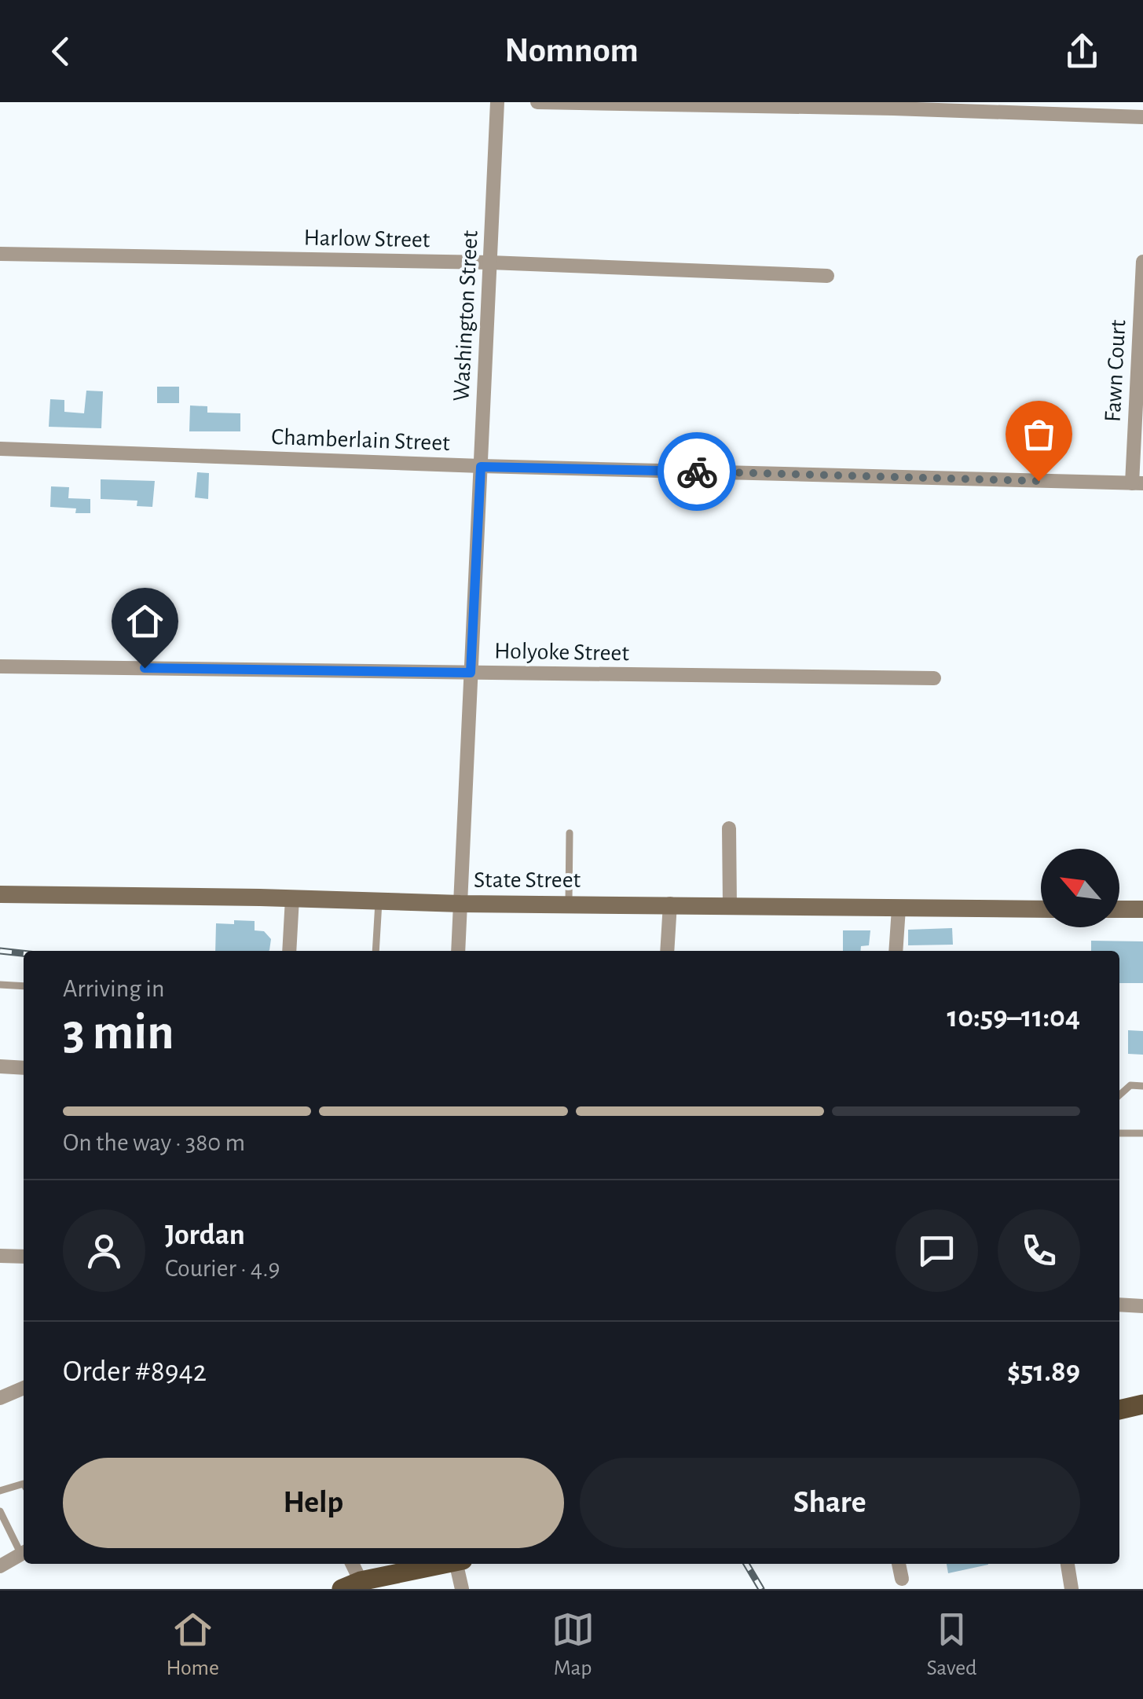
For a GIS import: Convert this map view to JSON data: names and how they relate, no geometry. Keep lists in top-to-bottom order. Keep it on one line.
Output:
{"streets":{"main road":["State Street"],"street":["Harlow Street","Washington Street","Fawn Court","Chamberlain Street","Holyoke Street"]},"crossings":[["Harlow Street","Washington Street"],["Washington Street","Chamberlain Street"],["Washington Street","Holyoke Street"],["Washington Street","State Street"],["Fawn Court","Chamberlain Street"]],"north":"top left","page":{"header":"Nomnom","heading":["3 min","Arriving in","10:59–11:04"],"panel":["Jordan","Courier · 4.9","Order #8942","$51.89"],"bar":"On the way · 380 m","buttons":["Help","Share"],"tabs":["Home","Map","Saved"]}}
